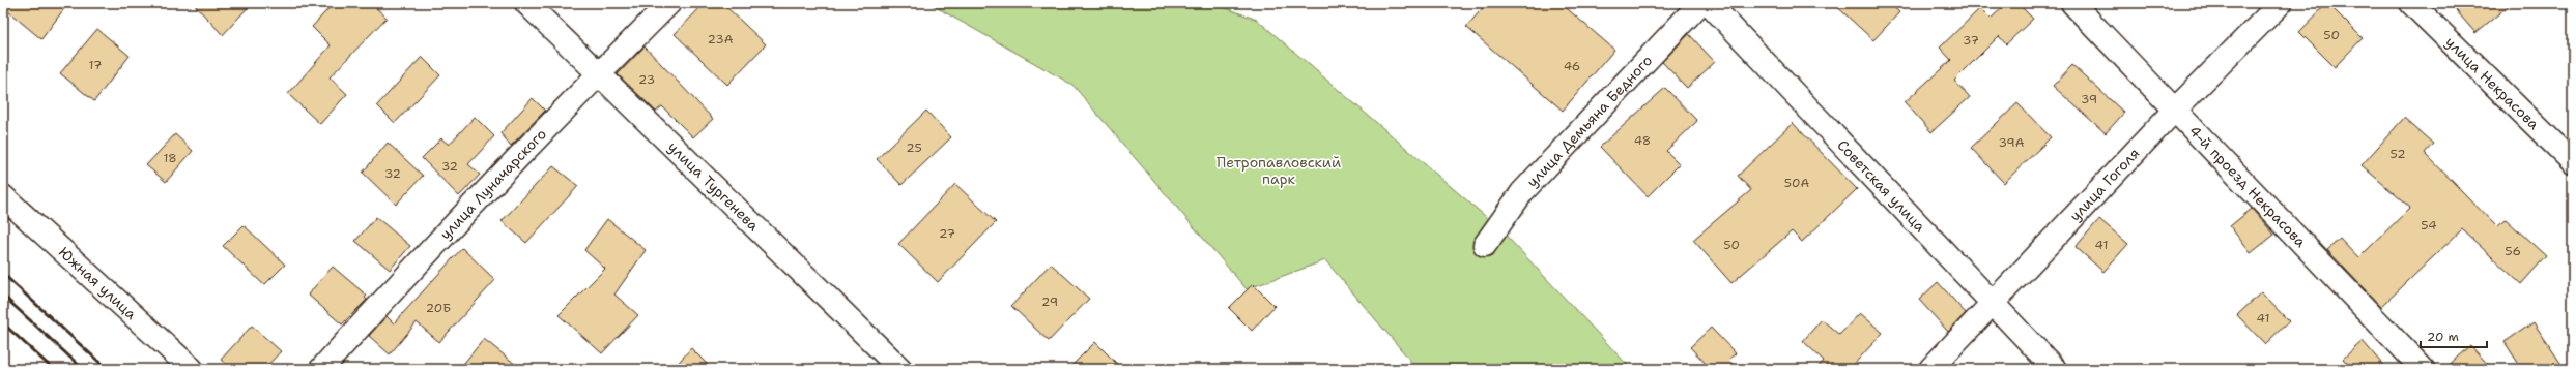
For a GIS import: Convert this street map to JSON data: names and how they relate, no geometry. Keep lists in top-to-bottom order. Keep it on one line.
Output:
{"streets":{"street":["улица Некрасова","улица Демьяна Бедного","улица Луначарского","улица Гоголя","улица Тургенева","Советская улица","4-й проезд Некрасова","Южная улица"]},"crossings":[["улица Луначарского","улица Тургенева"],["улица Гоголя","Советская улица"],["улица Гоголя","4-й проезд Некрасова"]],"parks":["Петропавловский парк"],"house_numbers":["50","23А","37","17","46","23","39","48","39А","25","52","18","32","32","50А","54","27","50","41","56","29","20Б","41"],"scale_bar":"20 m"}
